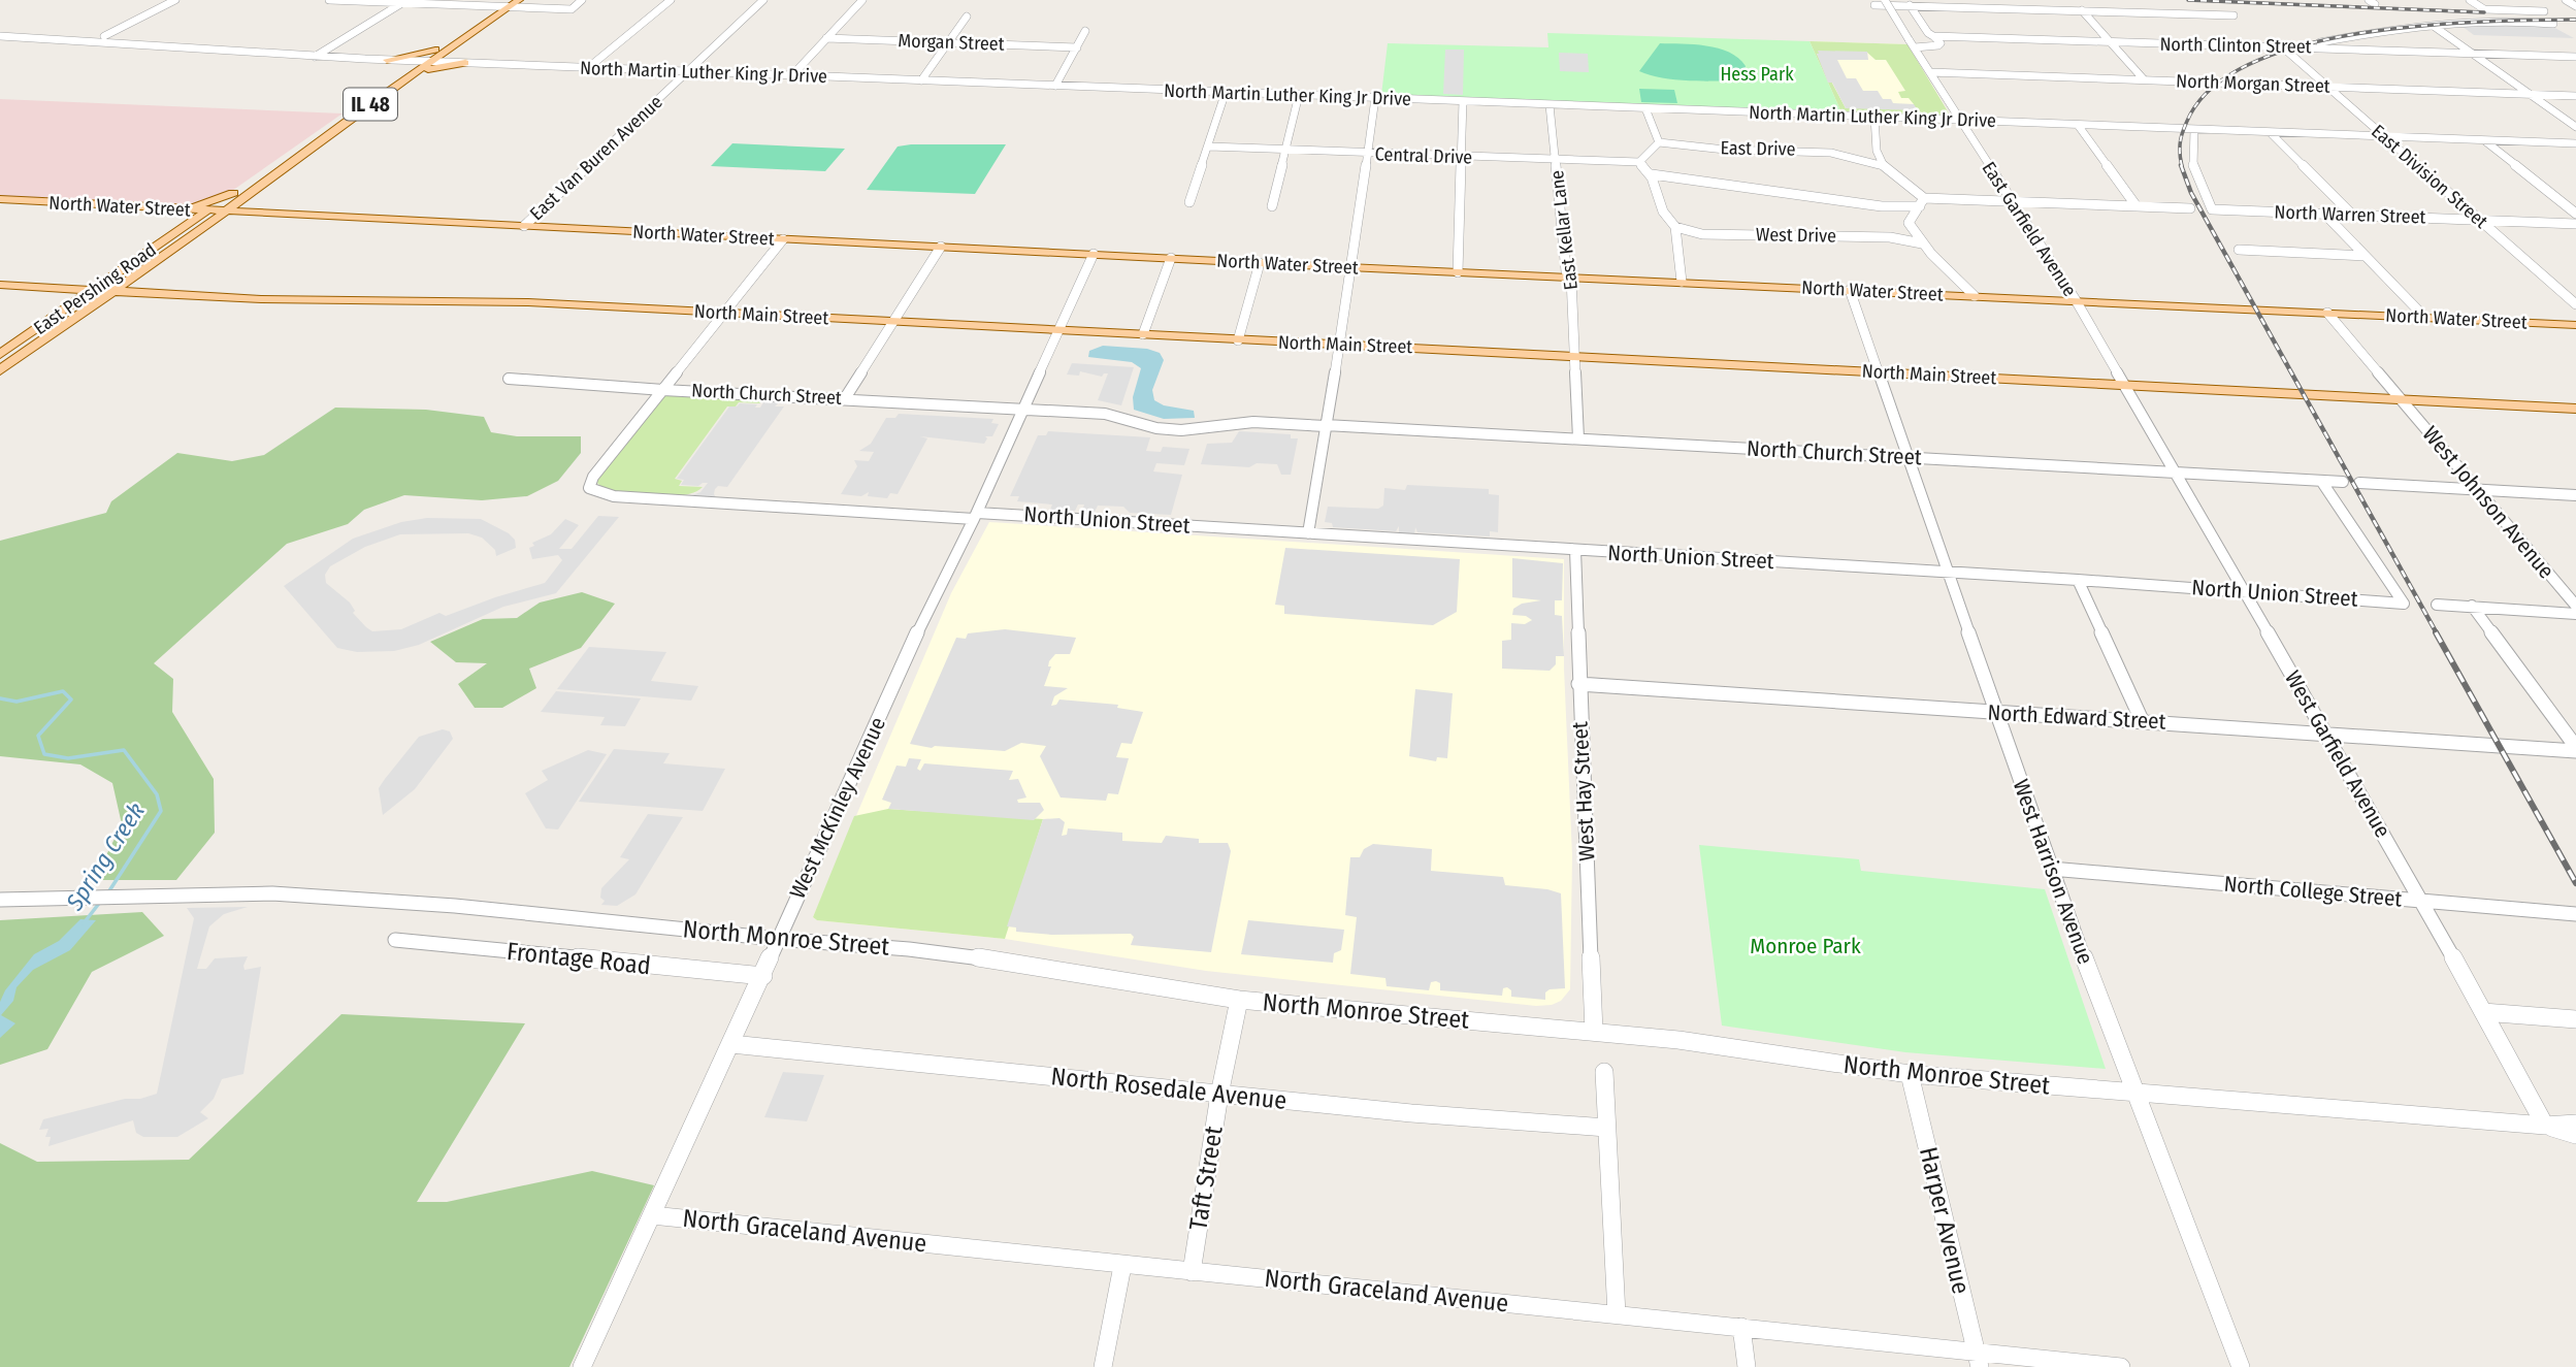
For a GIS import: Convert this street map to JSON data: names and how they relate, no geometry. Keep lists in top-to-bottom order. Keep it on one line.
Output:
{"streets":{"main road":["IL 48","North Water Street","East Pershing Road","North Main Street"],"street":["Morgan Street","North Clinton Street","North Martin Luther King Jr Drive","North Morgan Street","East Drive","Central Drive","East Van Buren Avenue","East Division Street","North Warren Street","East Garfield Avenue","East Kellar Lane","West Drive","North Church Street","West Johnson Avenue","North Union Street","North Edward Street","West Garfield Avenue","West Hay Street","West McKinley Avenue","West Harrison Avenue","North College Street","North Monroe Street","Frontage Road","North Rosedale Avenue","Taft Street","Harper Avenue","North Graceland Avenue"]},"crossings":[["North Clinton Street","East Division Street"],["North Martin Luther King Jr Drive","IL 48"],["North Martin Luther King Jr Drive","East Van Buren Avenue"],["North Martin Luther King Jr Drive","East Division Street"],["North Martin Luther King Jr Drive","East Garfield Avenue"],["North Martin Luther King Jr Drive","East Kellar Lane"],["North Martin Luther King Jr Drive","East Pershing Road"],["North Morgan Street","East Division Street"],["North Morgan Street","East Garfield Avenue"],["IL 48","North Water Street"],["IL 48","East Pershing Road"],["IL 48","North Main Street"],["Central Drive","East Kellar Lane"],["East Van Buren Avenue","North Water Street"],["East Division Street","North Warren Street"],["North Water Street","East Garfield Avenue"],["North Water Street","East Kellar Lane"],["North Water Street","East Pershing Road"],["North Water Street","West Johnson Avenue"],["East Garfield Avenue","North Main Street"],["East Garfield Avenue","West Garfield Avenue"],["East Kellar Lane","North Main Street"],["East Kellar Lane","North Church Street"],["East Pershing Road","North Main Street"],["North Main Street","West Johnson Avenue"],["North Main Street","West Garfield Avenue"],["North Main Street","West McKinley Avenue"],["North Main Street","West Harrison Avenue"],["North Church Street","North Union Street"],["North Church Street","West Garfield Avenue"],["North Church Street","West McKinley Avenue"],["North Church Street","West Harrison Avenue"],["North Union Street","West Garfield Avenue"],["North Union Street","West Hay Street"],["North Union Street","West McKinley Avenue"],["North Union Street","West Harrison Avenue"],["North Edward Street","West Garfield Avenue"],["North Edward Street","West Hay Street"],["North Edward Street","West Harrison Avenue"],["West Garfield Avenue","North College Street"],["West Garfield Avenue","North Monroe Street"],["West Hay Street","North Monroe Street"],["West McKinley Avenue","North Monroe Street"],["West McKinley Avenue","Frontage Road"],["West McKinley Avenue","North Rosedale Avenue"],["West McKinley Avenue","North Graceland Avenue"],["West Harrison Avenue","North College Street"],["West Harrison Avenue","North Monroe Street"],["North Monroe Street","Taft Street"],["North Monroe Street","Harper Avenue"],["North Rosedale Avenue","Taft Street"],["Taft Street","North Graceland Avenue"],["Harper Avenue","North Graceland Avenue"]],"water":["Spring Creek"],"parks":["Hess Park","Monroe Park"]}
